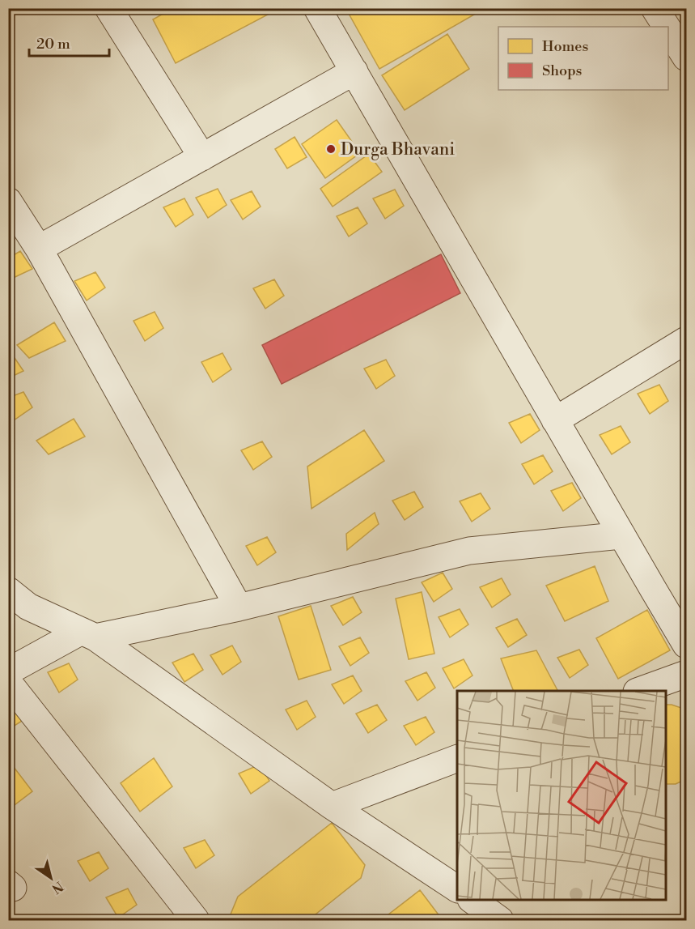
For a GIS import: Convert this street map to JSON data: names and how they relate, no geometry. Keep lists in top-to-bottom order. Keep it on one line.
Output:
{"places":["Durga Bhavani"],"legend":["Homes","Shops"],"scale_bar":"20 m","north":"bottom right"}
